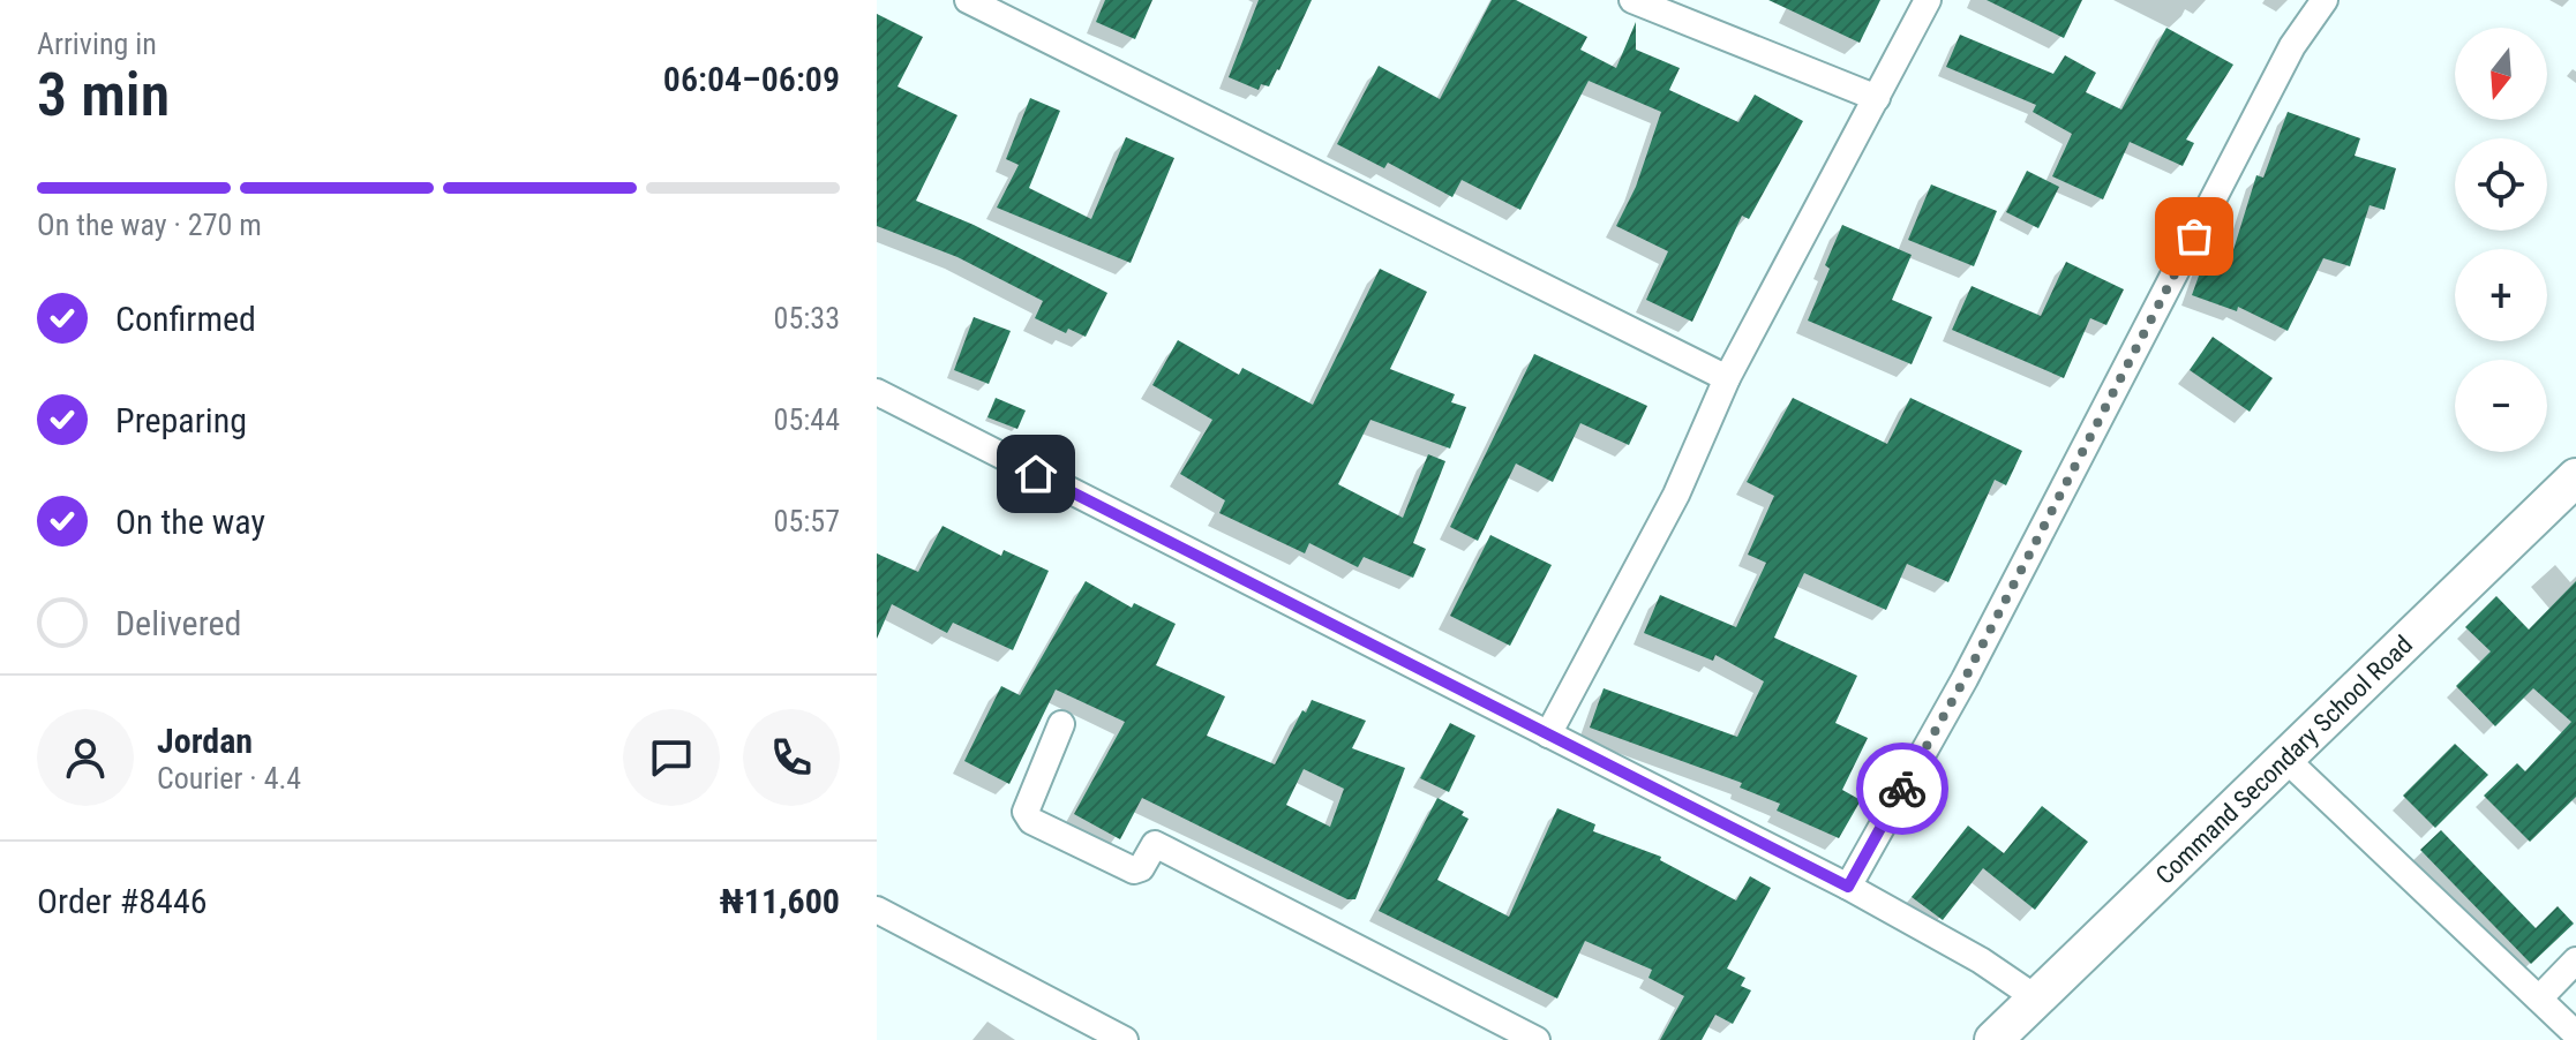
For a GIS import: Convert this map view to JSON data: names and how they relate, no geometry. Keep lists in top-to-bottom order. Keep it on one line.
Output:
{"streets":{"main road":["Command Secondary School Road"]},"north":"bottom","page":{"heading":["3 min","Arriving in","06:04–06:09"],"panel":["Jordan","Courier · 4.4","Order #8446","₦11,600"],"map_buttons":["+","−"],"bar":"On the way · 270 m","list":[["Confirmed","05:33"],["Preparing","05:44"],["On the way","05:57"],"Delivered"]}}
